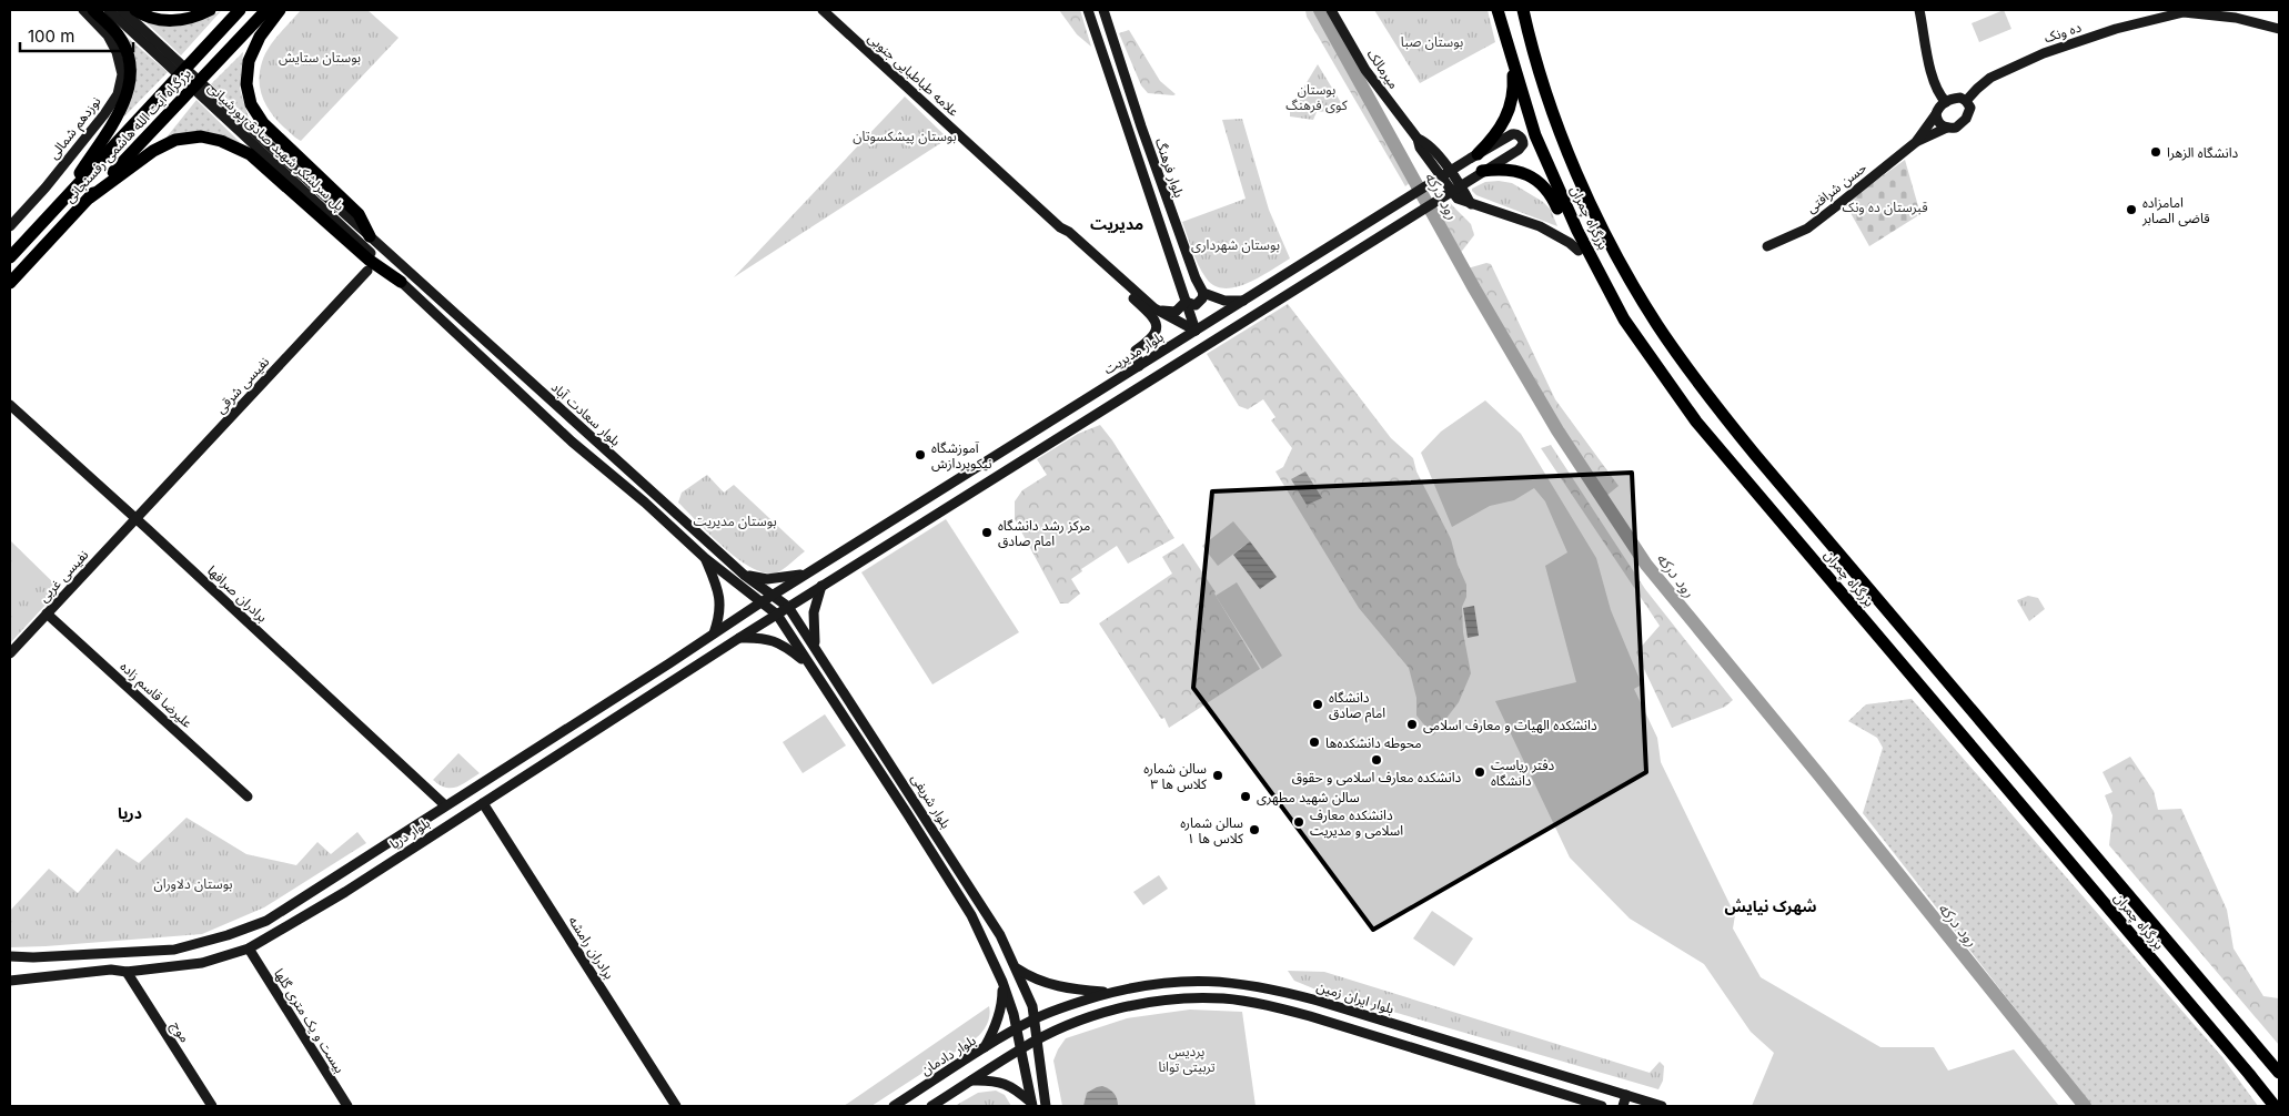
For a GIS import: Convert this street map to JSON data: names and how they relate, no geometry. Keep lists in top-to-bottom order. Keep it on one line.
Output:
{"streets":{"highway":["بزرگراه آیت الله هاشمی رفسنجانی","بزرگراه چمران"],"main road":["ده ونک","میرمالک","علامه طباطبایی جنوبی","نوزدهم شمالی","پل سرلشکر شهید صادق پورشیانی","بلوار فرهنگ","حسن شرافتی","بلوار مدیریت","نفیسی شرقی","بلوار سعادت آباد","نفیسی غربی","برادران صرافها","علیرضا قاسم زاده","بلوار شریفی","بلوار دریا","برادران رامشه","بلوار ایران زمین","بیست و یک متری گلها","موج","بلوار دادمان"]},"crossings":[["علامه طباطبایی جنوبی","بلوار فرهنگ"],["علامه طباطبایی جنوبی","بلوار مدیریت"],["پل سرلشکر شهید صادق پورشیانی","بلوار سعادت آباد"],["بلوار فرهنگ","بلوار مدیریت"],["بلوار مدیریت","بلوار سعادت آباد"],["بلوار مدیریت","بلوار دریا"],["نفیسی شرقی","نفیسی غربی"],["نفیسی شرقی","برادران صرافها"],["بلوار سعادت آباد","بلوار شریفی"],["بلوار سعادت آباد","بلوار دریا"],["نفیسی غربی","برادران صرافها"],["نفیسی غربی","علیرضا قاسم زاده"],["برادران صرافها","بلوار دریا"],["بلوار شریفی","بلوار دریا"],["بلوار شریفی","بلوار ایران زمین"],["بلوار شریفی","بلوار دادمان"],["بلوار دریا","برادران رامشه"],["بلوار دریا","بیست و یک متری گلها"],["بلوار دریا","موج"],["بلوار ایران زمین","بلوار دادمان"]],"districts":["مدیریت","دریا","شهرک نیایش"],"water":["رود درکه"],"parks":["بوستان صبا","بوستان ستایش","بوستان کوی فرهنگ","بوستان پیشکسوتان","قبرستان ده ونک","بوستان شهرداری","بوستان مدیریت","بوستان دلاوران","پردیس تربیتی توانا"],"places":["دانشگاه الزهرا","امامزاده قاضی الصابر","آموزشگاه نیکوپردازش","مرکز رشد دانشگاه امام صادق","دانشگاه امام صادق","دانشکده الهیات و معارف اسلامی","محوطه دانشکده‌ها","دانشکده معارف اسلامی و حقوق","دفتر ریاست دانشگاه","سالن شماره ۳ کلاس ها","سالن شهید مطهری","دانشکده معارف اسلامی و مدیریت","سالن شماره ۱ کلاس ها"],"scale_bar":"100 m"}
